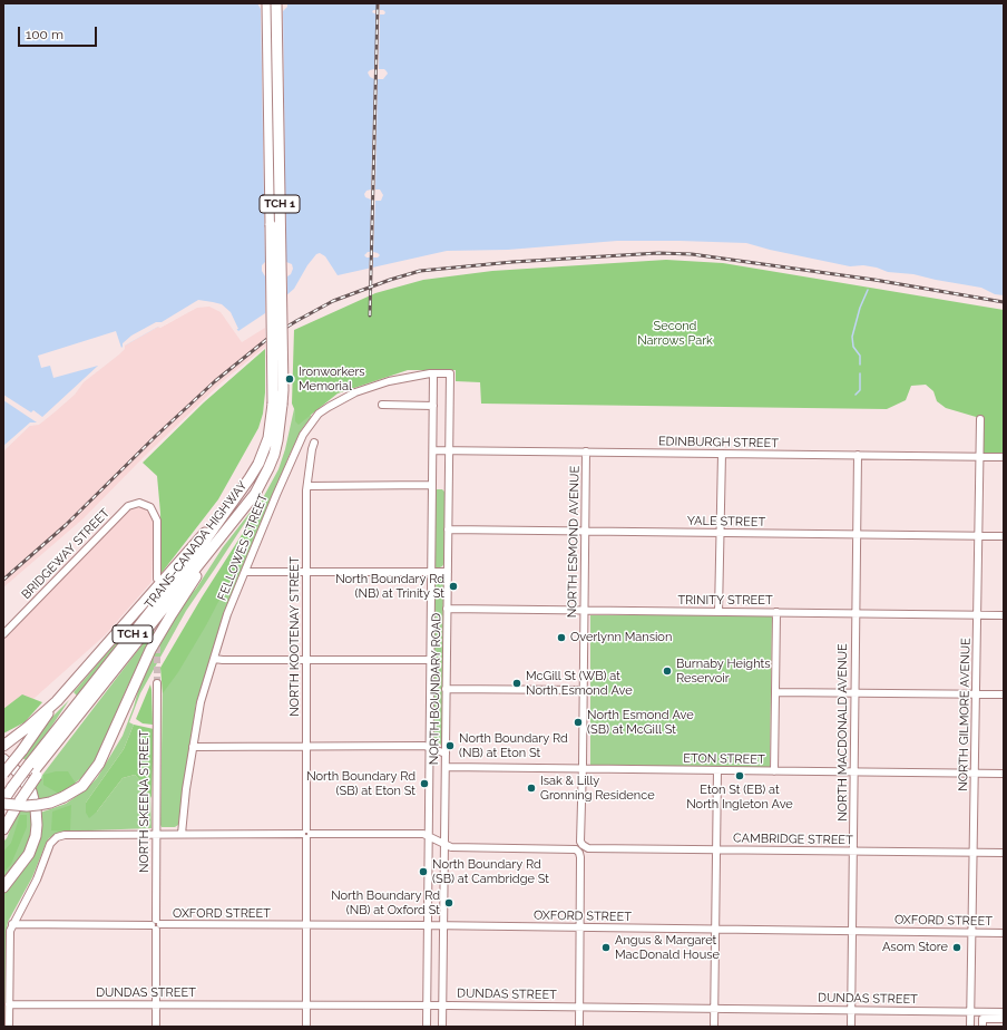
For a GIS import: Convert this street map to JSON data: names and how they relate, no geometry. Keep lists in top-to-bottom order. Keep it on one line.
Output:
{"streets":{"highway":["TCH 1","TRANS-CANADA HIGHWAY"],"street":["EDINBURGH STREET","YALE STREET","NORTH ESMOND AVENUE","FELLOWES STREET","BRIDGEWAY STREET","TRINITY STREET","NORTH KOOTENAY STREET","NORTH BOUNDARY ROAD","NORTH GILMORE AVENUE","NORTH MACDONALD AVENUE","ETON STREET","NORTH SKEENA STREET","CAMBRIDGE STREET","OXFORD STREET","DUNDAS STREET"]},"crossings":[["TCH 1","TRANS-CANADA HIGHWAY"],["EDINBURGH STREET","NORTH ESMOND AVENUE"],["EDINBURGH STREET","NORTH BOUNDARY ROAD"],["EDINBURGH STREET","NORTH GILMORE AVENUE"],["EDINBURGH STREET","NORTH MACDONALD AVENUE"],["YALE STREET","NORTH ESMOND AVENUE"],["YALE STREET","NORTH BOUNDARY ROAD"],["YALE STREET","NORTH GILMORE AVENUE"],["YALE STREET","NORTH MACDONALD AVENUE"],["NORTH ESMOND AVENUE","TRINITY STREET"],["NORTH ESMOND AVENUE","ETON STREET"],["NORTH ESMOND AVENUE","CAMBRIDGE STREET"],["NORTH ESMOND AVENUE","OXFORD STREET"],["NORTH ESMOND AVENUE","DUNDAS STREET"],["FELLOWES STREET","NORTH BOUNDARY ROAD"],["FELLOWES STREET","CAMBRIDGE STREET"],["TRINITY STREET","NORTH BOUNDARY ROAD"],["TRINITY STREET","NORTH GILMORE AVENUE"],["TRINITY STREET","NORTH MACDONALD AVENUE"],["NORTH KOOTENAY STREET","CAMBRIDGE STREET"],["NORTH KOOTENAY STREET","OXFORD STREET"],["NORTH KOOTENAY STREET","DUNDAS STREET"],["NORTH BOUNDARY ROAD","ETON STREET"],["NORTH BOUNDARY ROAD","CAMBRIDGE STREET"],["NORTH BOUNDARY ROAD","OXFORD STREET"],["NORTH BOUNDARY ROAD","DUNDAS STREET"],["NORTH GILMORE AVENUE","ETON STREET"],["NORTH GILMORE AVENUE","CAMBRIDGE STREET"],["NORTH GILMORE AVENUE","OXFORD STREET"],["NORTH GILMORE AVENUE","DUNDAS STREET"],["NORTH MACDONALD AVENUE","ETON STREET"],["NORTH MACDONALD AVENUE","CAMBRIDGE STREET"],["NORTH MACDONALD AVENUE","OXFORD STREET"],["NORTH MACDONALD AVENUE","DUNDAS STREET"],["NORTH SKEENA STREET","CAMBRIDGE STREET"],["NORTH SKEENA STREET","OXFORD STREET"],["NORTH SKEENA STREET","DUNDAS STREET"],["CAMBRIDGE STREET","OXFORD STREET"]],"parks":["Second Narrows Park"],"places":["Ironworkers Memorial","North Boundary Rd (NB) at Trinity St","Overlynn Mansion","Burnaby Heights Reservoir","McGill St (WB) at North Esmond Ave","North Esmond Ave (SB) at McGill St","North Boundary Rd (NB) at Eton St","Eton St (EB) at North Ingleton Ave","North Boundary Rd (SB) at Eton St","Isak & Lilly Gronning Residence","North Boundary Rd (SB) at Cambridge St","North Boundary Rd (NB) at Oxford St","Angus & Margaret MacDonald House","Asom Store"],"scale_bar":"100 m"}
